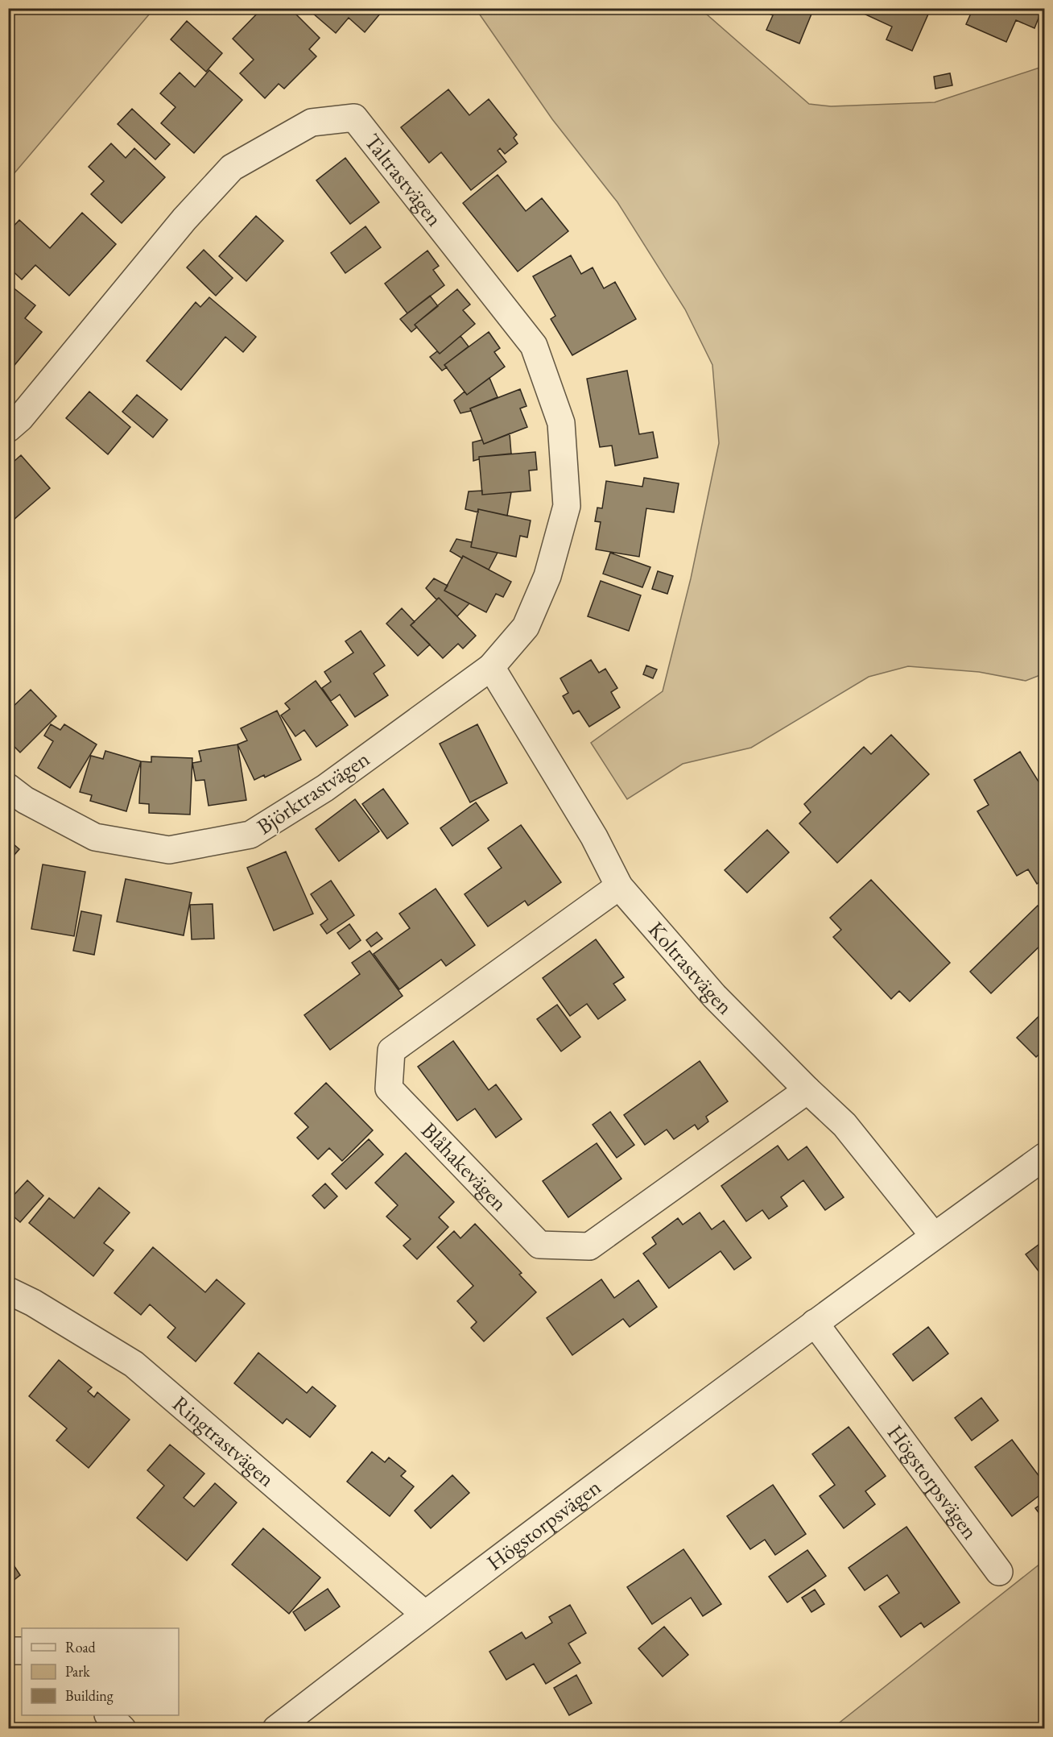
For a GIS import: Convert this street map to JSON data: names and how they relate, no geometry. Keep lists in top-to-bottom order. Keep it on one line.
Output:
{"streets":{"street":["Taltrastvägen","Björktrastvägen","Koltrastvägen","Blåhakevägen","Ringtrastvägen","Högstorpsvägen"]},"crossings":[["Taltrastvägen","Björktrastvägen"],["Taltrastvägen","Koltrastvägen"],["Björktrastvägen","Koltrastvägen"],["Koltrastvägen","Blåhakevägen"],["Koltrastvägen","Högstorpsvägen"],["Ringtrastvägen","Högstorpsvägen"]],"legend":["Road","Park","Building"]}
